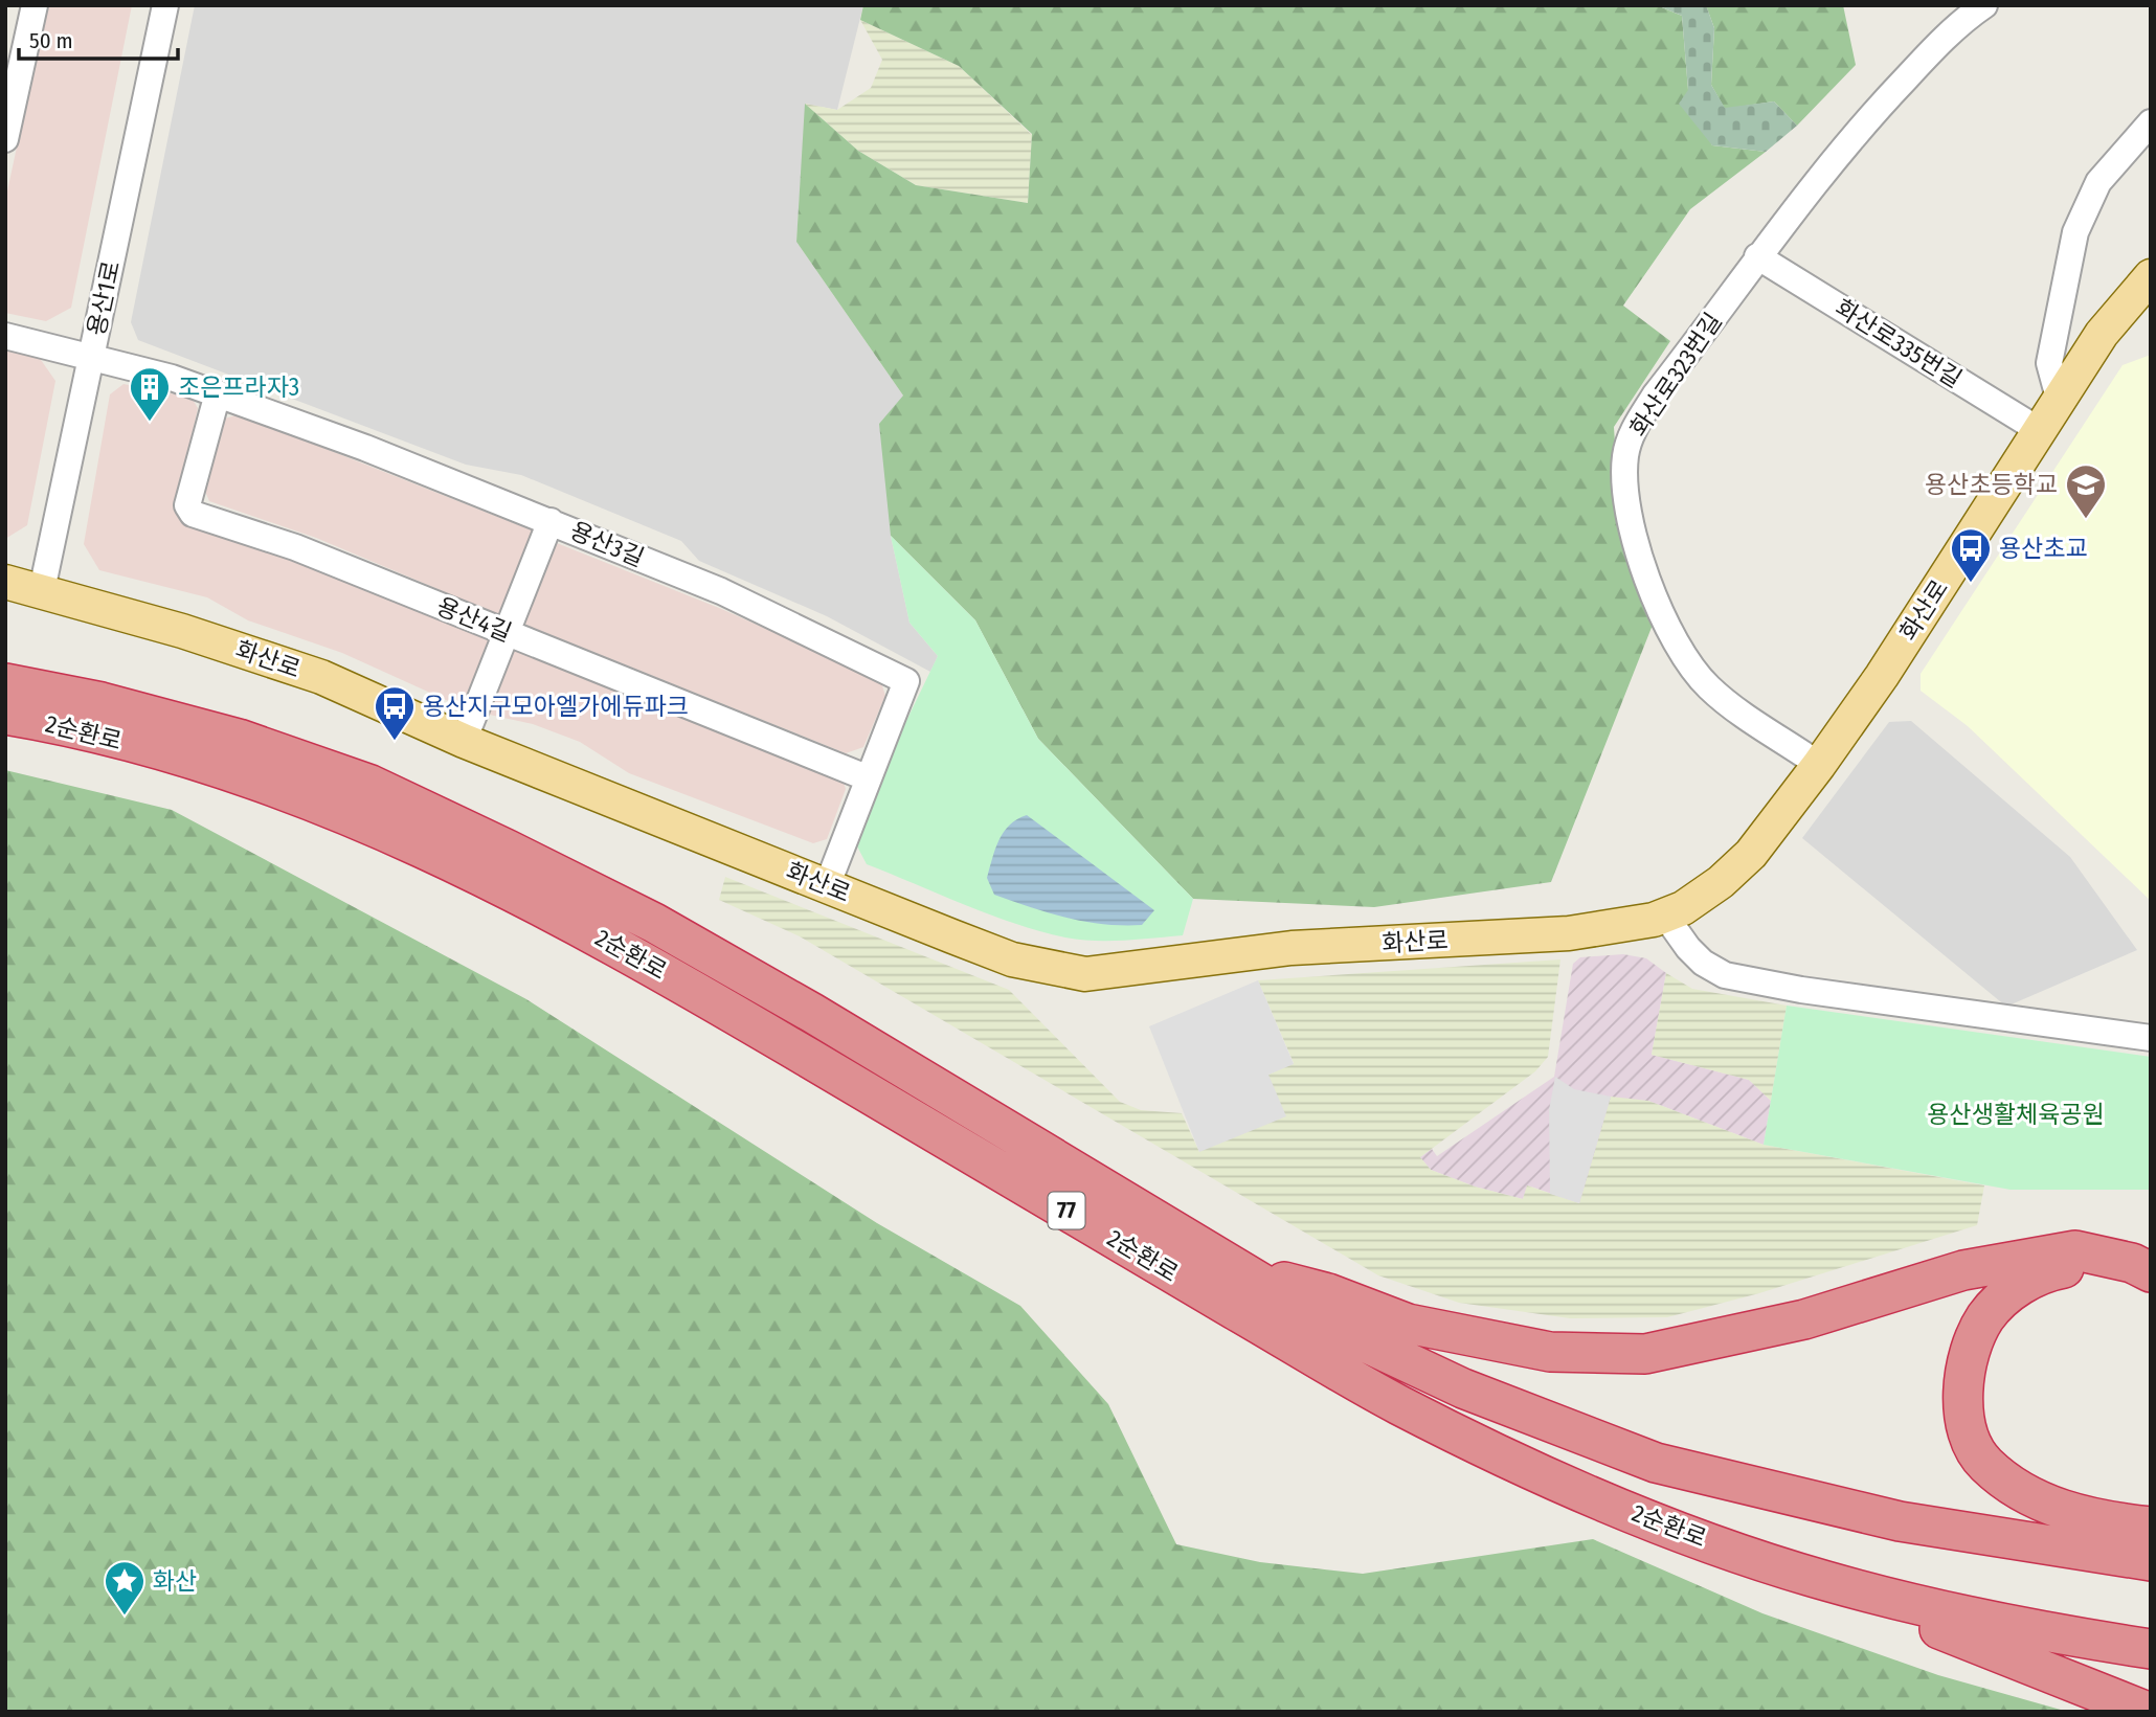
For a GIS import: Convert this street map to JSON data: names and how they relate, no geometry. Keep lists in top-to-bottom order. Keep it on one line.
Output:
{"streets":{"highway":["2순환로","77"],"main road":["화산로"],"street":["용산1로","화산로335번길","화산로323번길","용산3길","용산4길"]},"crossings":[["용산1로","용산3길"],["용산1로","화산로"],["화산로335번길","화산로323번길"],["화산로335번길","화산로"],["화산로323번길","화산로"],["용산3길","화산로"],["용산3길","용산4길"]],"parks":["용산생활체육공원"],"places":{"building":["조은프라자3"],"school or university":["용산초등학교"],"bus stop":["용산초교","용산지구모아엘가에듀파크"],"place":["화산"]},"scale_bar":"50 m"}
